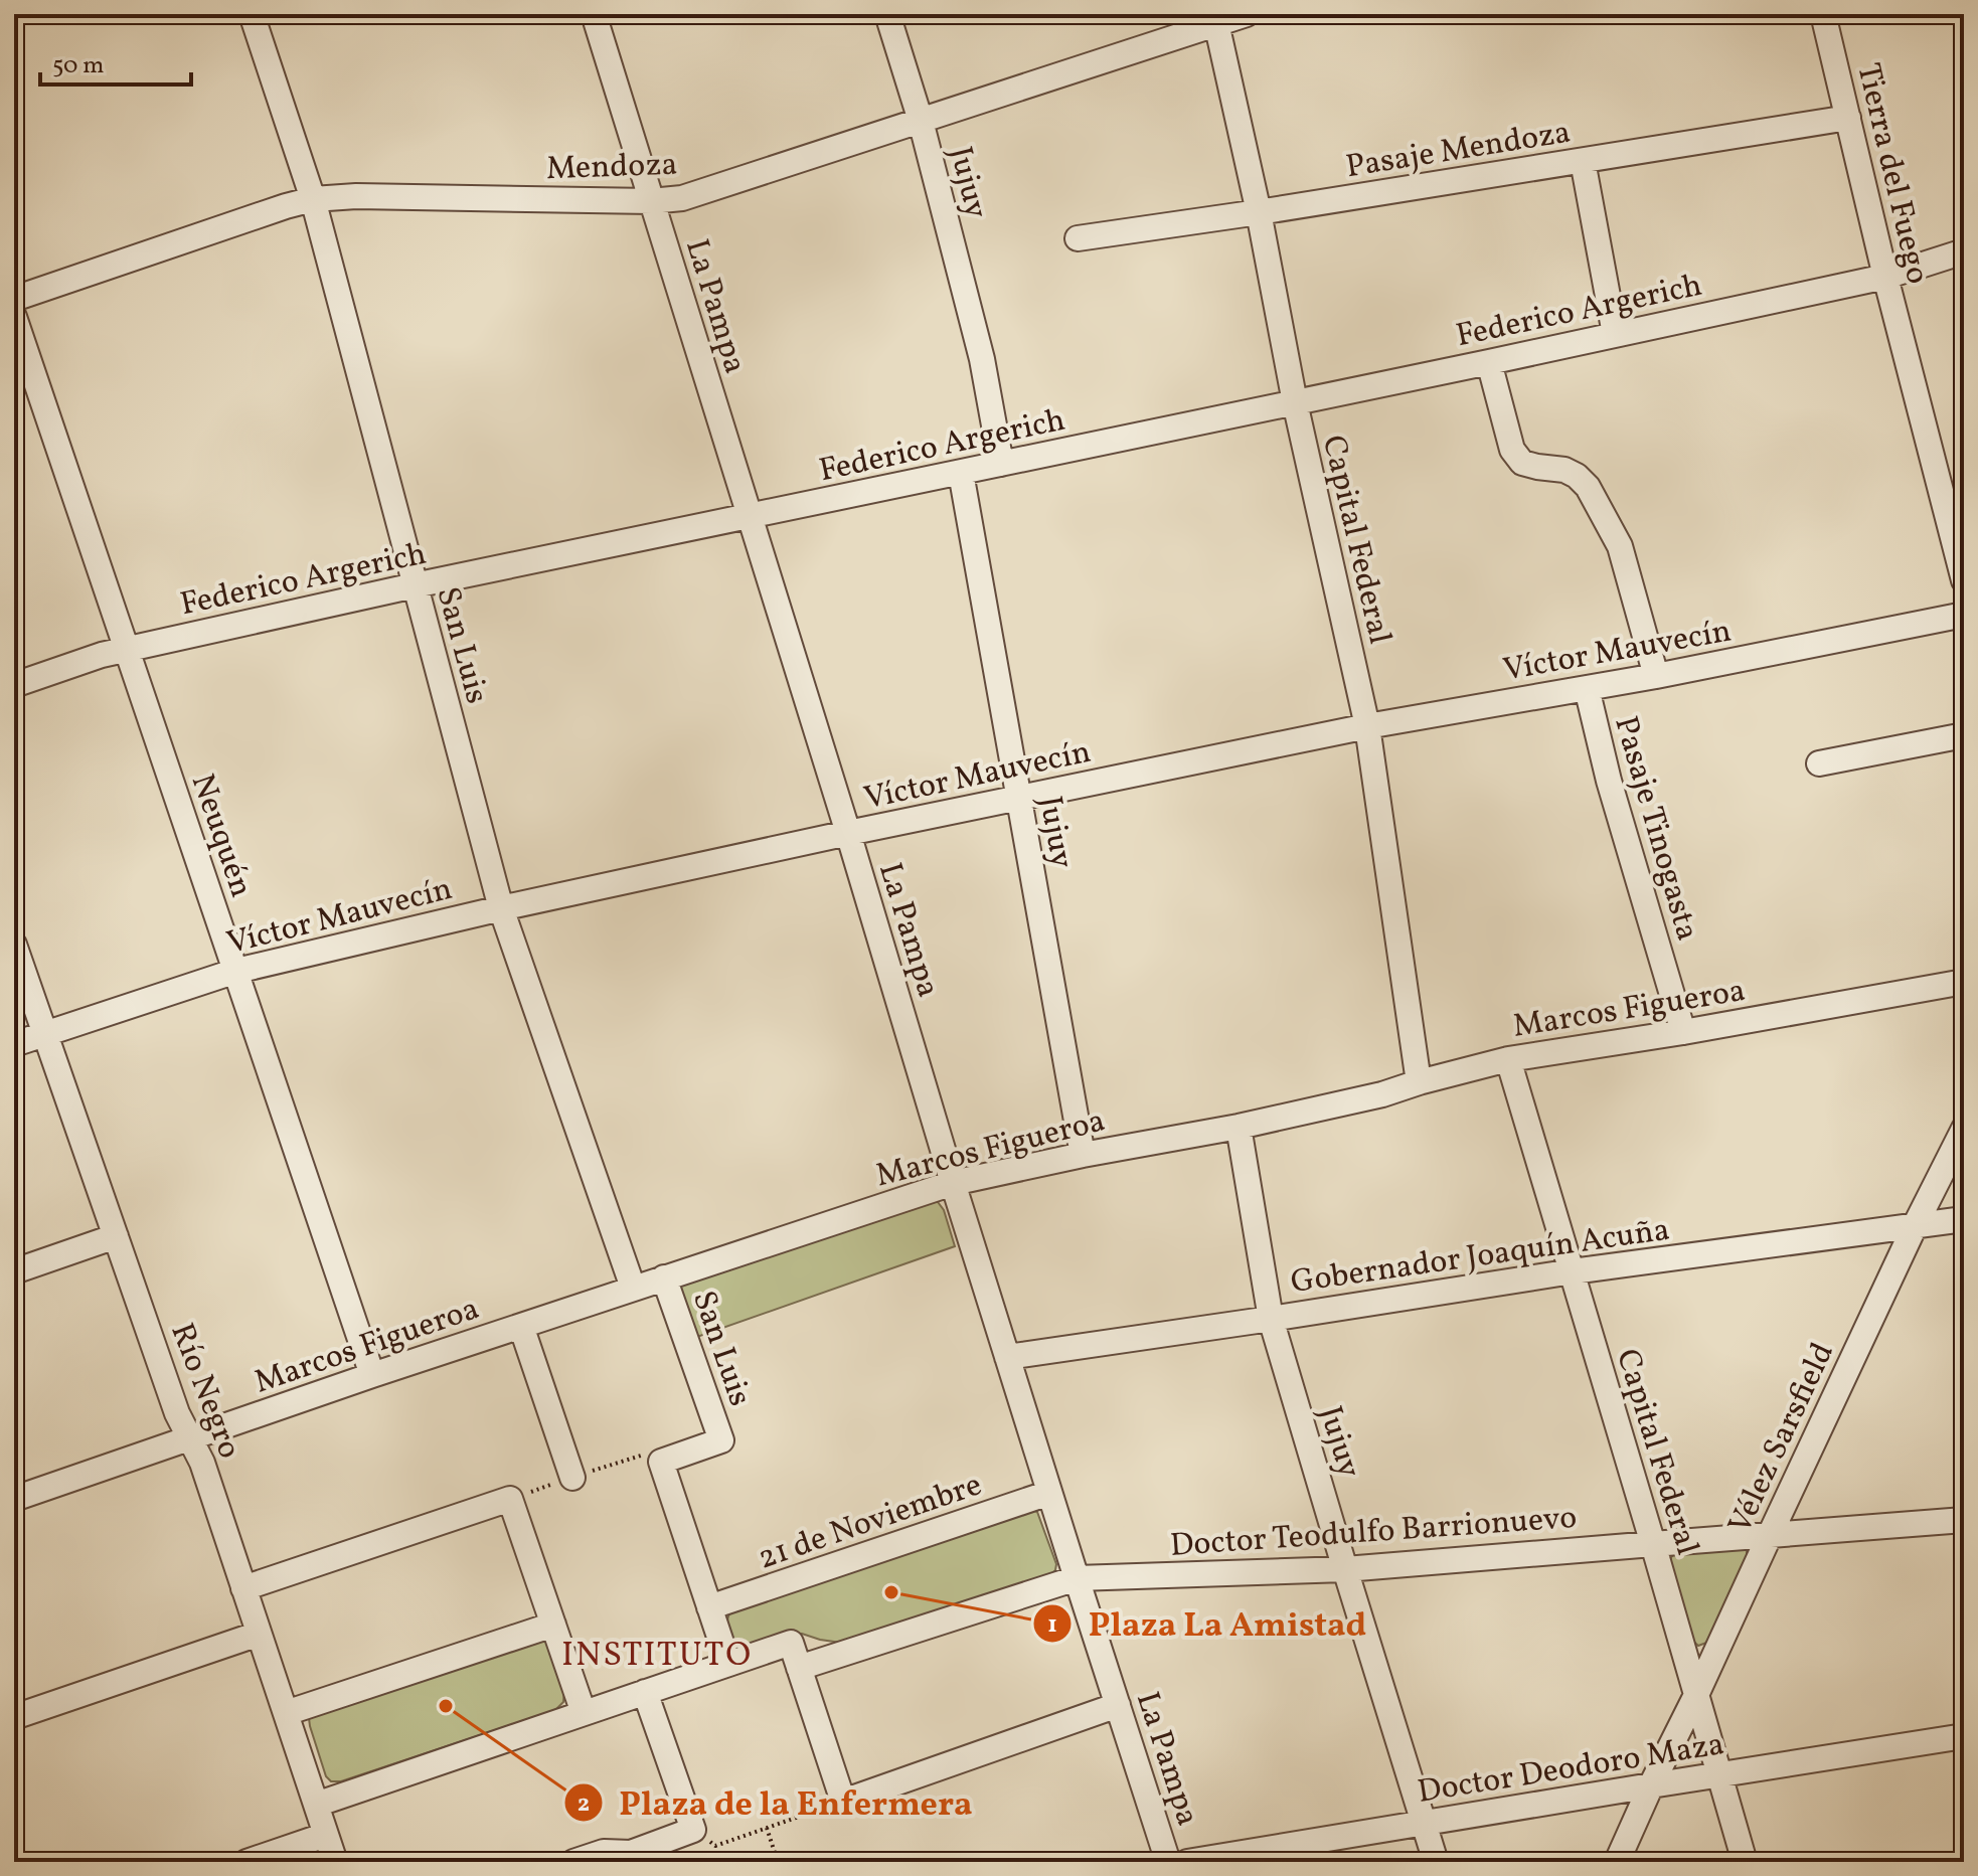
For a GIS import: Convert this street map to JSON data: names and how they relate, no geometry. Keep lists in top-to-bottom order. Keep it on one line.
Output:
{"streets":{"street":["Pasaje Mendoza","Mendoza","Tierra del Fuego","Jujuy","La Pampa","Federico Argerich","Capital Federal","San Luis","Víctor Mauvecín","Pasaje Tinogasta","Neuquén","Marcos Figueroa","Gobernador Joaquín Acuña","Río Negro","Vélez Sarsfield","21 de Noviembre","Doctor Teodulfo Barrionuevo","Doctor Deodoro Maza"]},"crossings":[["Pasaje Mendoza","Tierra del Fuego"],["Pasaje Mendoza","Capital Federal"],["Mendoza","Jujuy"],["Mendoza","La Pampa"],["Mendoza","Capital Federal"],["Mendoza","San Luis"],["Tierra del Fuego","Federico Argerich"],["Jujuy","Federico Argerich"],["Jujuy","Víctor Mauvecín"],["Jujuy","Marcos Figueroa"],["Jujuy","Gobernador Joaquín Acuña"],["Jujuy","Doctor Teodulfo Barrionuevo"],["Jujuy","Doctor Deodoro Maza"],["La Pampa","Federico Argerich"],["La Pampa","Víctor Mauvecín"],["La Pampa","Marcos Figueroa"],["La Pampa","Gobernador Joaquín Acuña"],["La Pampa","21 de Noviembre"],["La Pampa","Doctor Teodulfo Barrionuevo"],["Federico Argerich","Capital Federal"],["Federico Argerich","San Luis"],["Federico Argerich","Pasaje Tinogasta"],["Federico Argerich","Neuquén"],["Capital Federal","Víctor Mauvecín"],["Capital Federal","Marcos Figueroa"],["Capital Federal","Gobernador Joaquín Acuña"],["Capital Federal","Vélez Sarsfield"],["Capital Federal","Doctor Teodulfo Barrionuevo"],["Capital Federal","Doctor Deodoro Maza"],["San Luis","Víctor Mauvecín"],["San Luis","Marcos Figueroa"],["San Luis","21 de Noviembre"],["Víctor Mauvecín","Pasaje Tinogasta"],["Víctor Mauvecín","Neuquén"],["Víctor Mauvecín","Río Negro"],["Pasaje Tinogasta","Marcos Figueroa"],["Neuquén","Marcos Figueroa"],["Marcos Figueroa","Río Negro"],["Gobernador Joaquín Acuña","Vélez Sarsfield"],["Vélez Sarsfield","Doctor Teodulfo Barrionuevo"],["Vélez Sarsfield","Doctor Deodoro Maza"]],"districts":["INSTITUTO"],"places":["Plaza La Amistad","Plaza de la Enfermera"],"scale_bar":"50 m"}
